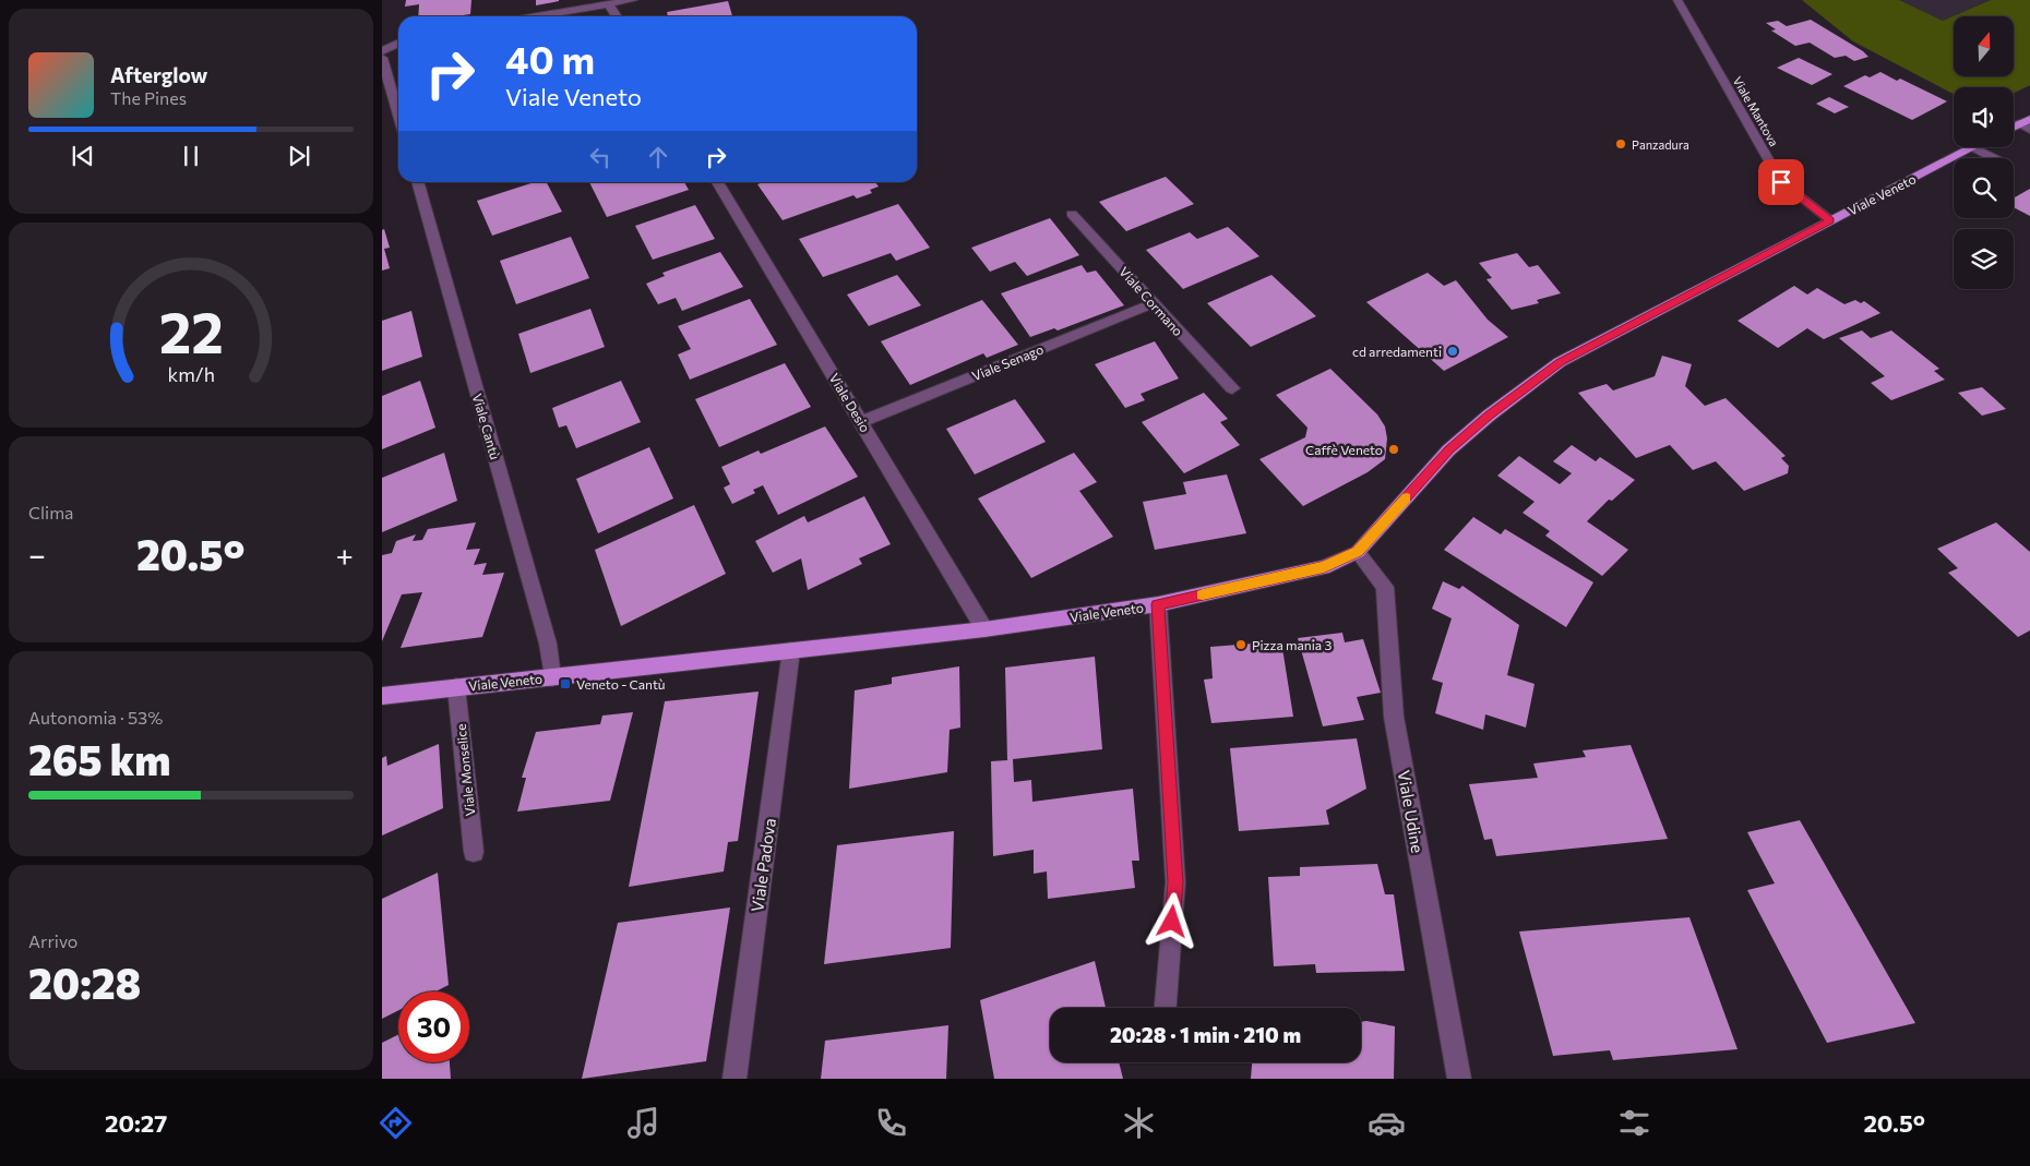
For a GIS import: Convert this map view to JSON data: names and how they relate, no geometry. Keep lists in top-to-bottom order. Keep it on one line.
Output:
{"streets":{"main road":["Viale Veneto"],"street":["Viale Mantova","Viale Cormano","Viale Senago","Viale Desio","Viale Cantù","Viale Monselice","Viale Udine","Viale Padova"]},"crossings":[["Viale Mantova","Viale Veneto"],["Viale Veneto","Viale Desio"],["Viale Veneto","Viale Cantù"],["Viale Veneto","Viale Monselice"],["Viale Veneto","Viale Udine"],["Viale Veneto","Viale Padova"],["Viale Cormano","Viale Senago"],["Viale Senago","Viale Desio"]],"places":{"other":["Panzadura","cd arredamenti","Caffè Veneto","Pizza mania 3"],"transit":["Veneto - Cantù"]},"north":"top","page":{"turn":["40 m","Viale Veneto"],"song":["Afterglow","The Pines"],"tile":["Clima",["Autonomia · 53%","265 km"],["Arrivo","20:28"]],"heat":["−","20.5°","+"],"limit":"30","trip":"20:28 · 1 min · 210 m","tabs":["20:27","20.5°"],"gauge":["22","km/h"]}}
